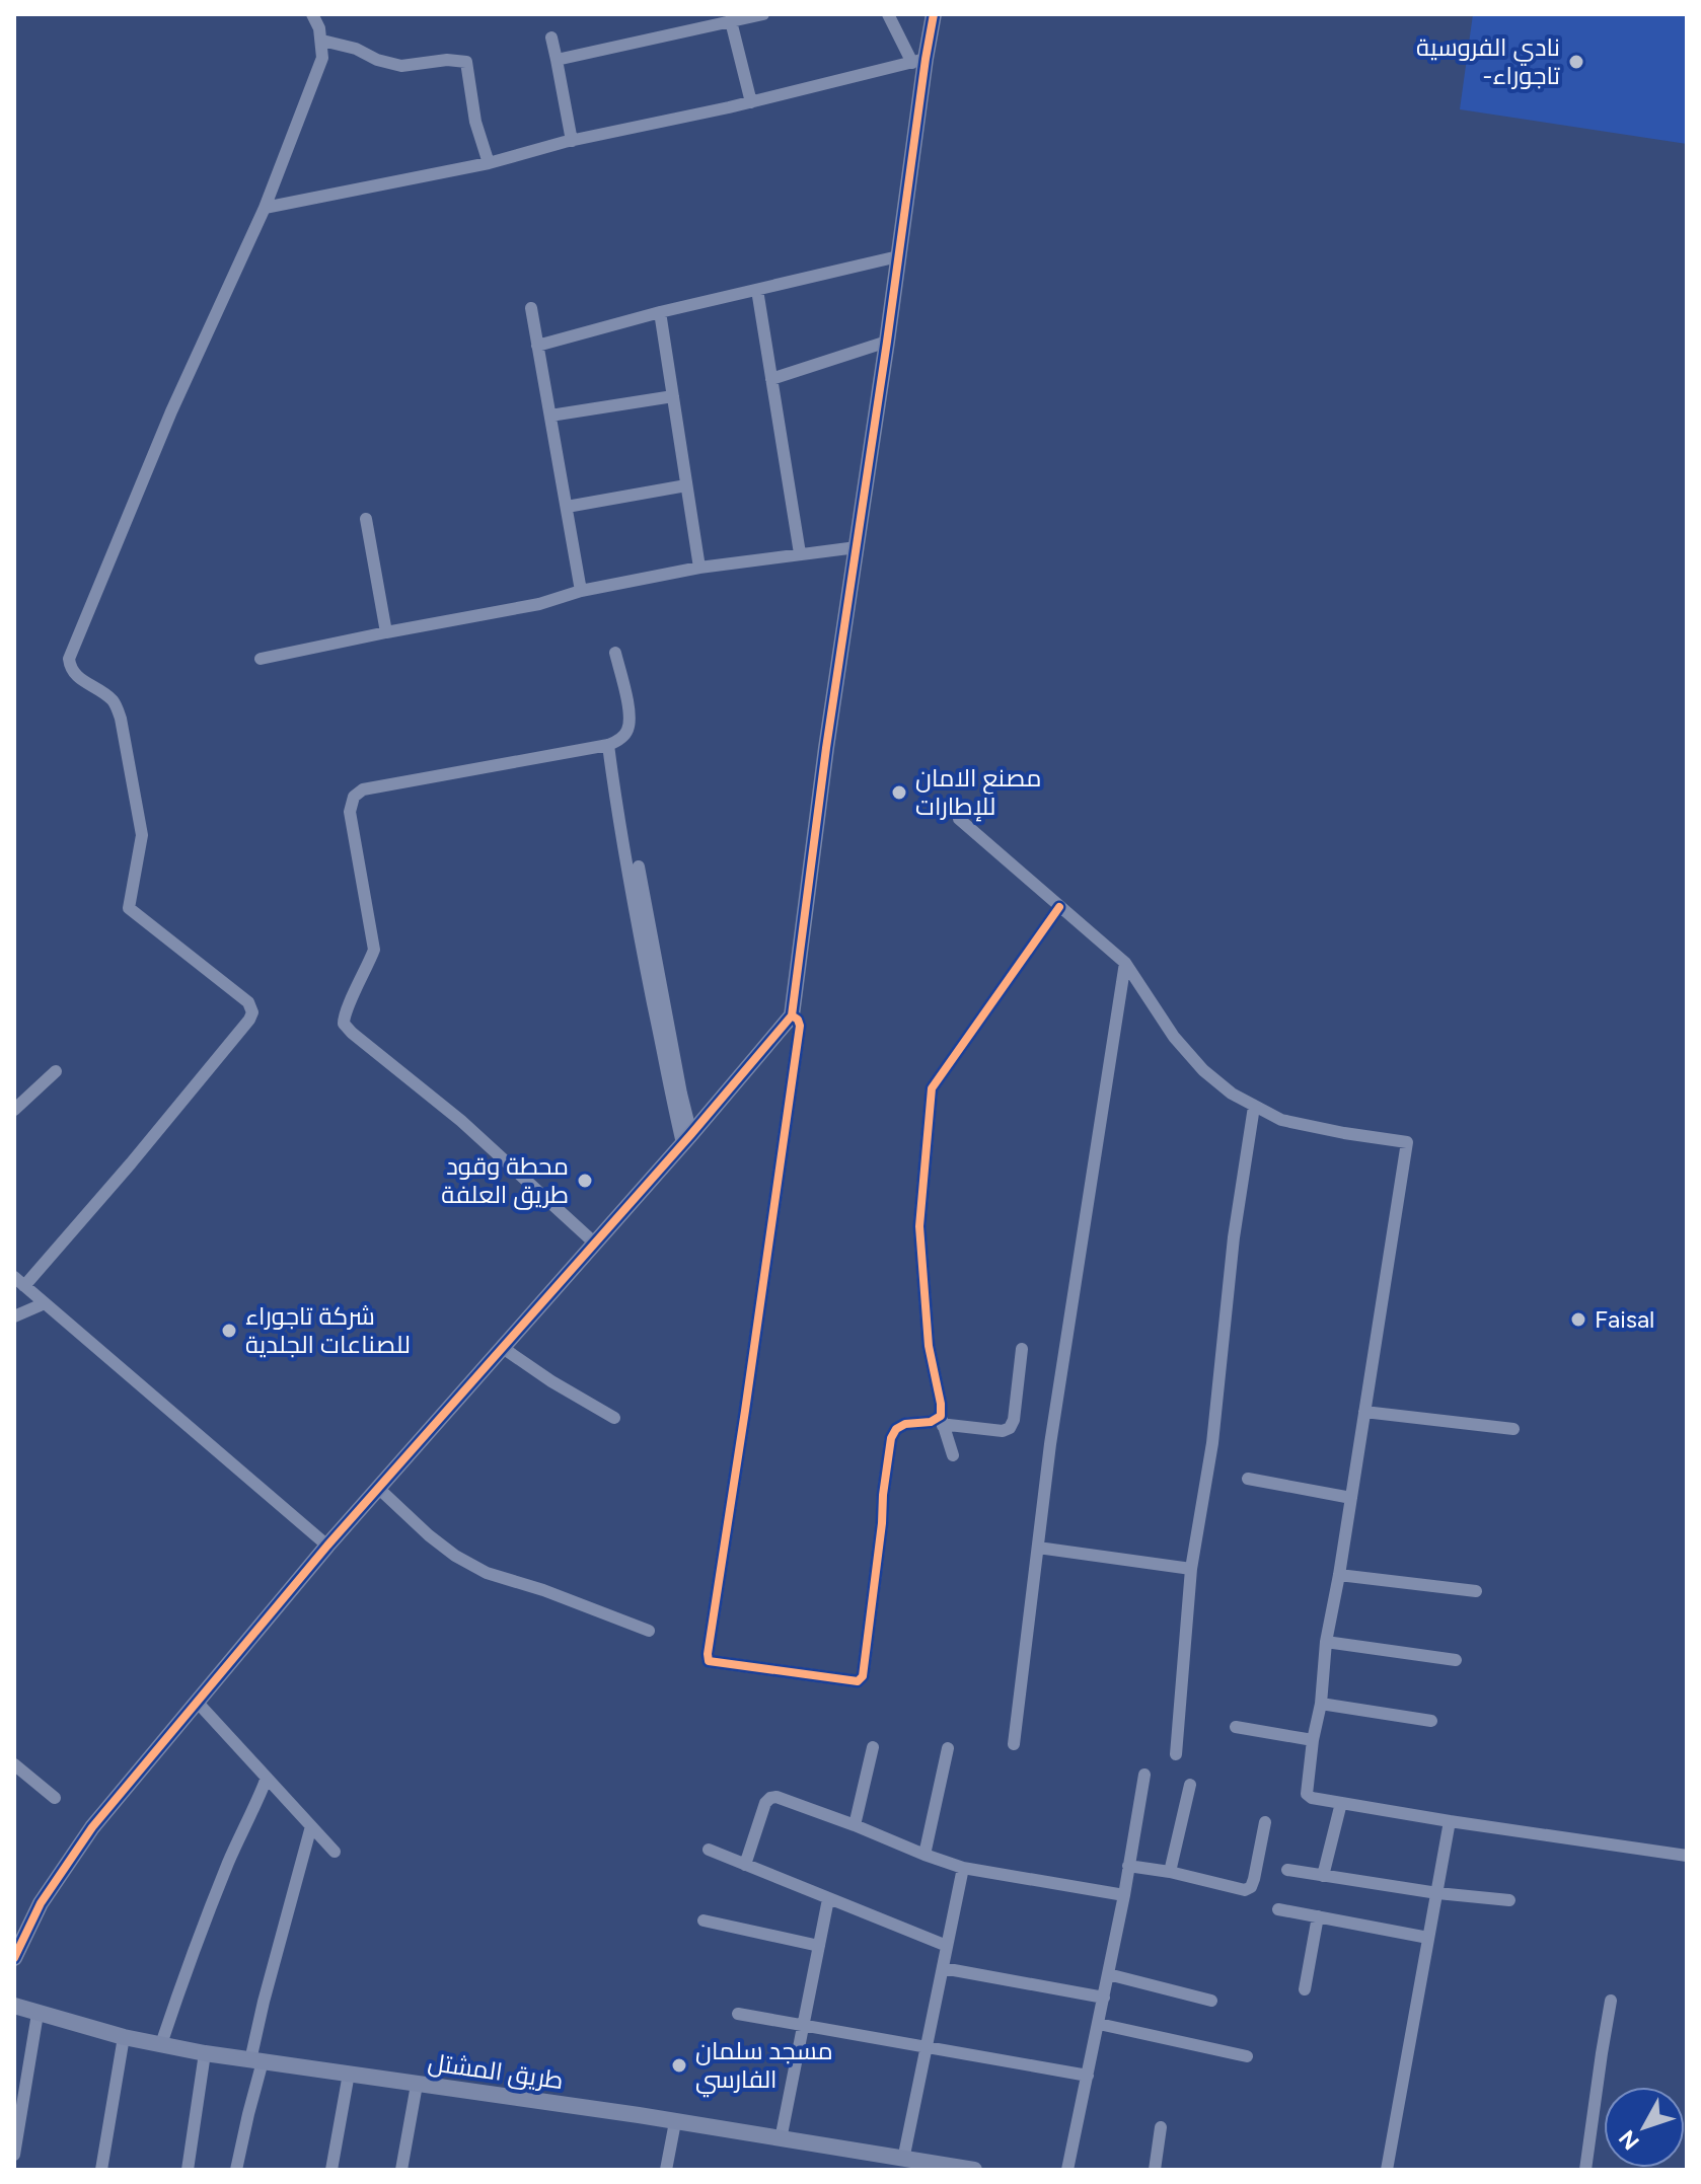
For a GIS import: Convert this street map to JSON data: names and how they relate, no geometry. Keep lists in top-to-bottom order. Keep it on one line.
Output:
{"streets":{"street":["طريق المشتل"]},"places":["نادي الفروسية -تاجوراء","مصنع الامان للإطارات","محطة وقود طريق العلفة","Faisal","شركة تاجوراء للصناعات الجلدية","مسجد سلمان الفارسي"],"north":"bottom left"}
